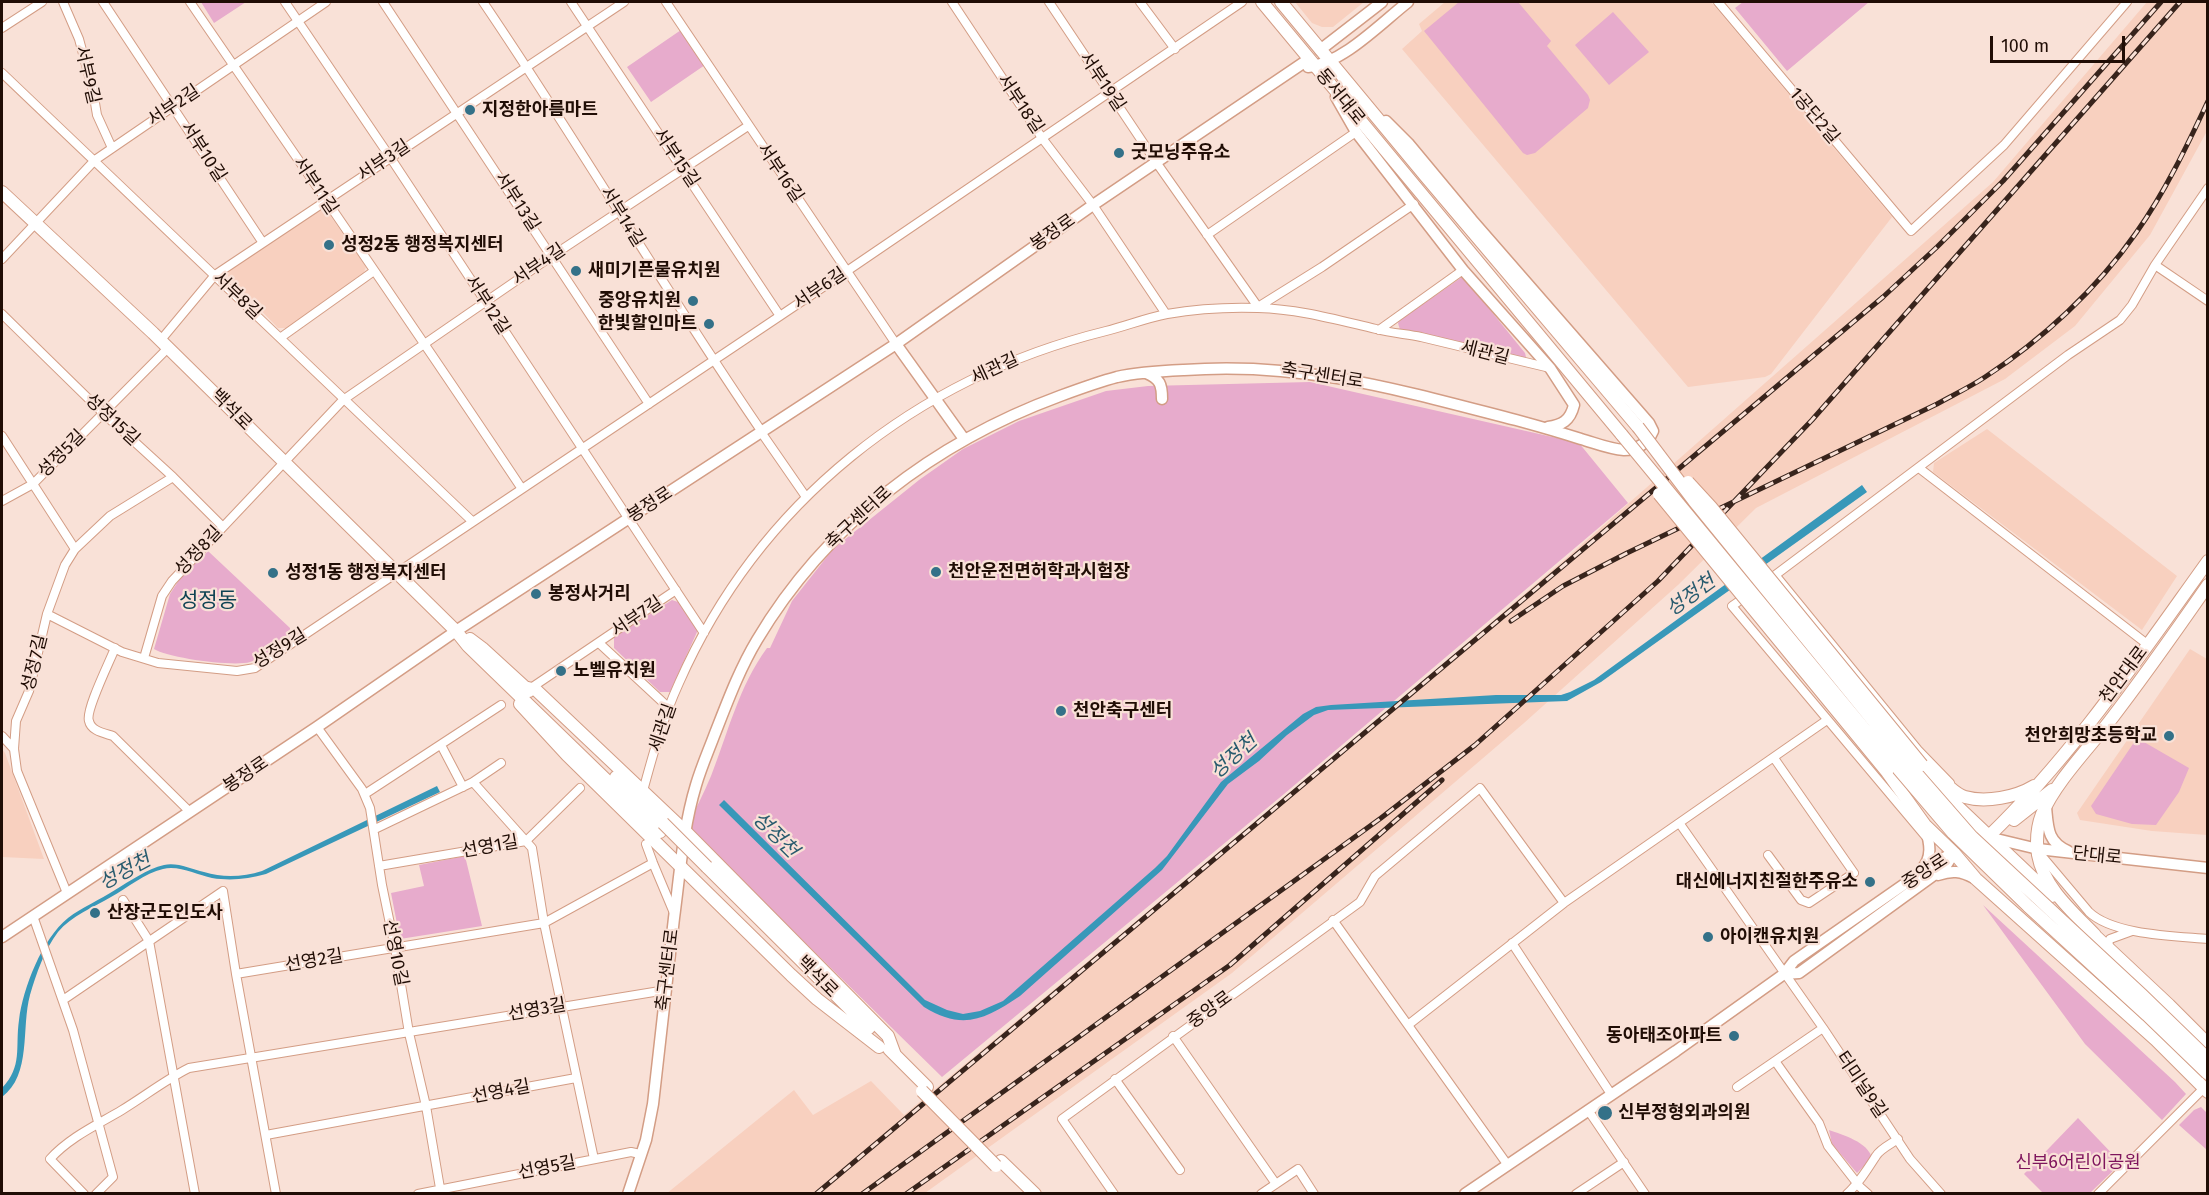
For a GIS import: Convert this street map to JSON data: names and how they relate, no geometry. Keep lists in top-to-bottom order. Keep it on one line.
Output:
{"streets":{"main road":["동서대로","봉정로","백석로","천안대로"],"street":["서부9길","서부19길","서부18길","서부2길","1공단2길","서부10길","서부15길","서부3길","서부16길","서부11길","서부13길","서부14길","서부4길","서부6길","서부8길","서부12길","세관길","축구센터로","성정15길","성정5길","성정8길","서부7길","성정9길","성정7길","선영1길","단대로","중앙로","선영10길","선영2길","선영3길","터미널9길","선영4길","선영5길"]},"crossings":[["서부9길","서부2길"],["서부19길","봉정로"],["서부19길","서부6길"],["서부19길","세관길"],["동서대로","봉정로"],["동서대로","축구센터로"],["서부18길","봉정로"],["서부18길","서부6길"],["서부18길","세관길"],["서부2길","서부10길"],["서부2길","서부11길"],["서부2길","서부8길"],["서부2길","서부12길"],["서부2길","백석로"],["서부10길","서부3길"],["서부15길","서부3길"],["서부15길","서부4길"],["서부15길","서부6길"],["서부3길","서부11길"],["서부3길","서부13길"],["서부3길","서부14길"],["서부3길","서부8길"],["서부3길","서부12길"],["서부3길","백석로"],["서부3길","성정5길"],["서부16길","봉정로"],["서부16길","서부4길"],["서부16길","서부6길"],["서부11길","서부4길"],["서부11길","서부6길"],["서부13길","서부4길"],["서부13길","서부6길"],["서부14길","봉정로"],["서부14길","서부4길"],["서부14길","서부6길"],["서부14길","세관길"],["봉정로","서부12길"],["봉정로","백석로"],["봉정로","성정7길"],["봉정로","선영10길"],["서부4길","서부8길"],["서부4길","서부12길"],["서부4길","백석로"],["서부4길","성정8길"],["서부6길","서부8길"],["서부6길","서부12길"],["서부6길","백석로"],["서부6길","성정9길"],["서부12길","세관길"],["서부12길","서부7길"],["세관길","서부7길"],["축구센터로","선영3길"],["축구센터로","선영5길"],["백석로","성정5길"],["백석로","성정8길"],["백석로","서부7길"],["백석로","성정9길"],["성정15길","성정5길"],["성정15길","성정8길"],["성정15길","성정7길"],["성정8길","성정9길"],["성정9길","성정7길"],["천안대로","단대로"],["천안대로","중앙로"],["선영1길","선영10길"],["중앙로","터미널9길"],["선영10길","선영2길"],["선영10길","선영3길"],["선영10길","선영4길"],["선영10길","선영5길"]],"districts":["성정동"],"water":["성정천"],"parks":["신부6어린이공원"],"places":["지정한아름마트","굿모닝주유소","성정2동 행정복지센터","새미기픈물유치원","중앙유치원","한빛할인마트","천안운전면허학과시험장","성정1동 행정복지센터","봉정사거리","노벨유치원","천안축구센터","천안희망초등학교","대신에너지친절한주유소","산장군도인도사","아이캔유치원","동아태조아파트","신부정형외과의원"],"scale_bar":"100 m"}
